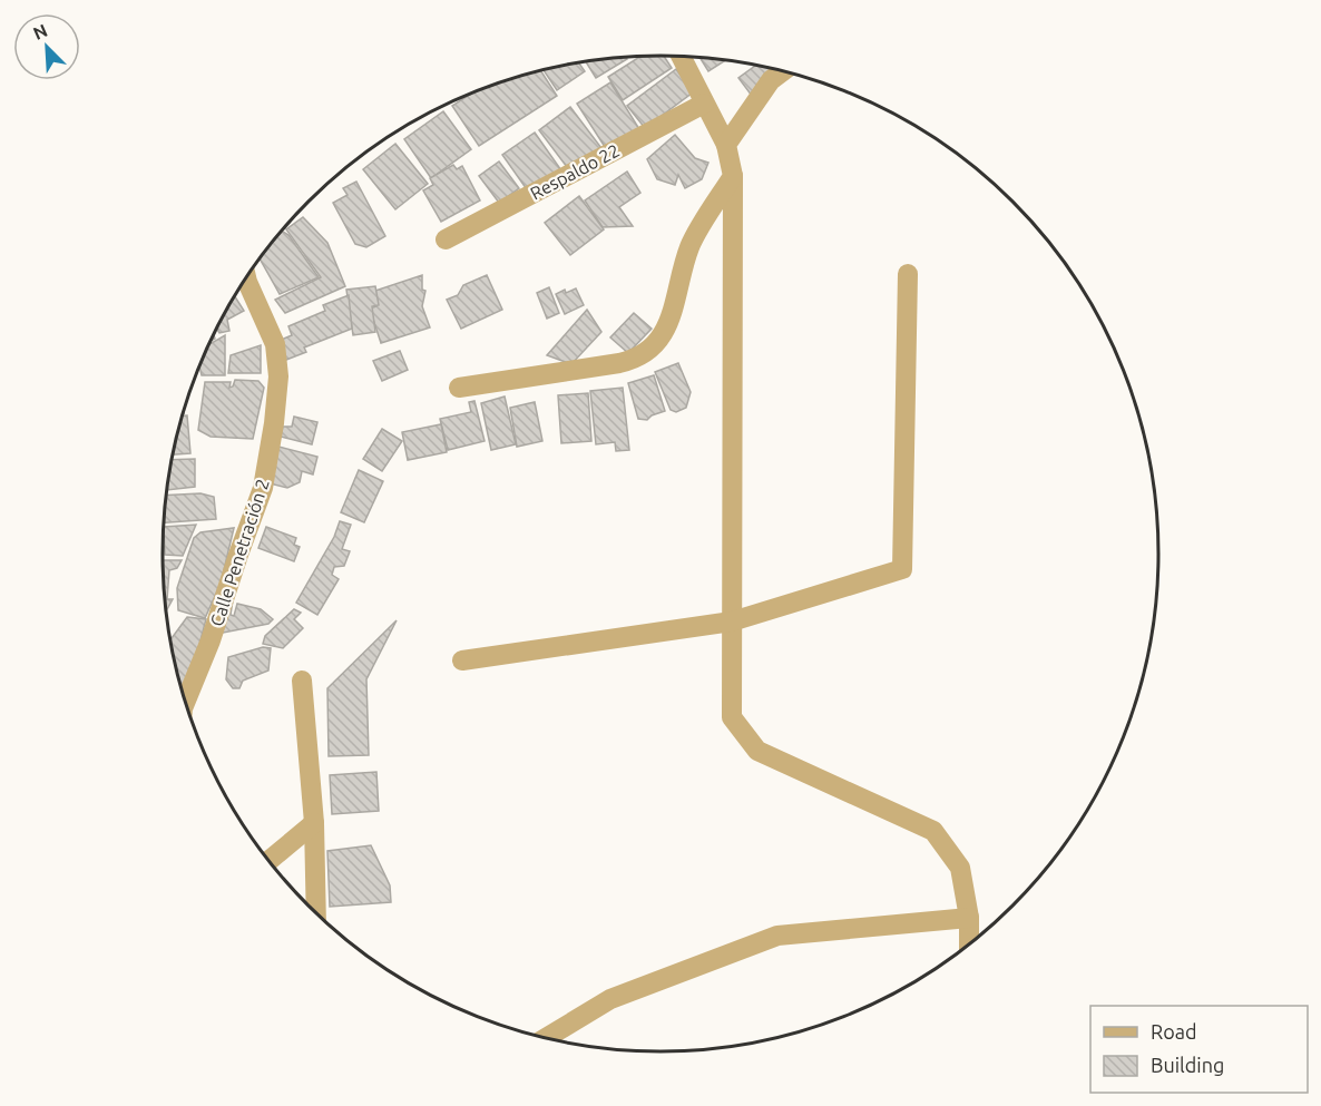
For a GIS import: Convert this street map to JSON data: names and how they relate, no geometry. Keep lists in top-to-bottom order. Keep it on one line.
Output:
{"streets":{"street":["Respaldo 22","Calle Penetración 2"]},"legend":["Road","Building"],"north":"top left"}
